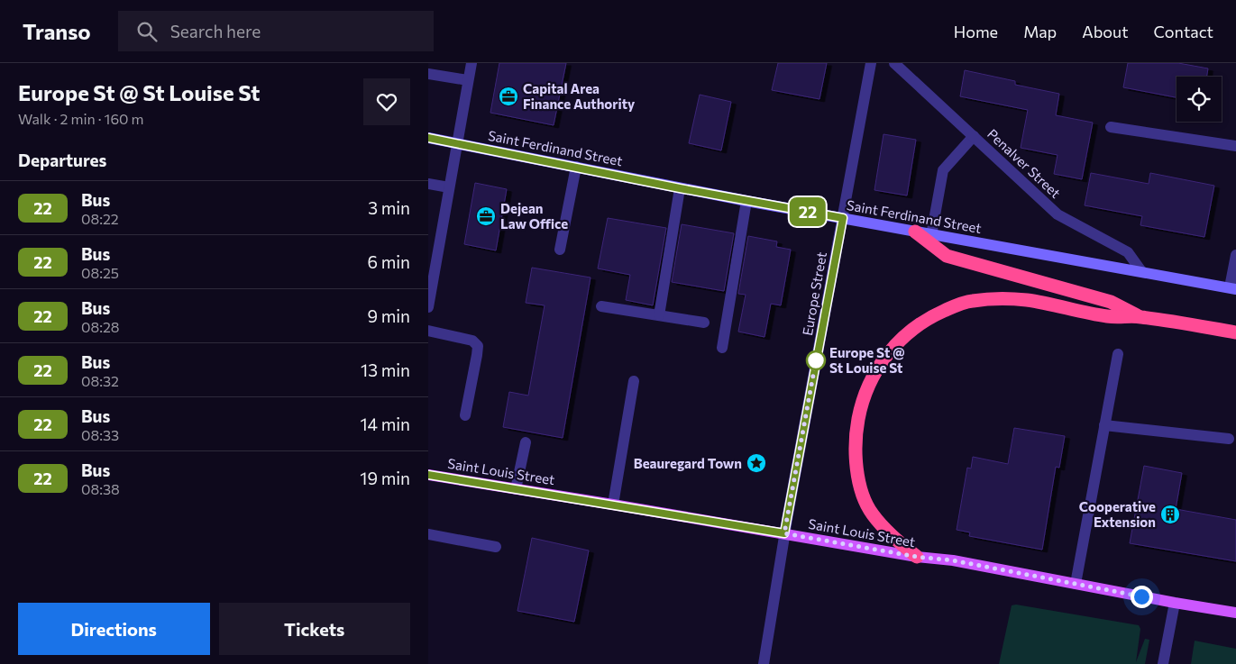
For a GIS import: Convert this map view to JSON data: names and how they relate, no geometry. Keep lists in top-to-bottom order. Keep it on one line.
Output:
{"streets":{"main road":["Saint Ferdinand Street","Saint Louis Street"],"street":["Penalver Street","Europe Street"]},"crossings":[["Saint Ferdinand Street","Penalver Street"],["Saint Ferdinand Street","Europe Street"],["Europe Street","Saint Louis Street"]],"places":{"office":["Capital Area Finance Authority","Dejean Law Office"],"other":["Europe St @ St Louise St"],"place":["Beauregard Town"],"building":["Cooperative Extension"]},"lines":["bus line 22"],"page":{"header":"Transo","search":"Search here","nav":["Home","Map","About","Contact"],"heading":[["Europe St @ St Louise St","Walk · 2 min · 160 m"],"Departures"],"on_map":"22","list":[{"mark":"22","name":"Bus","note":"08:22","value":"3 min"},{"mark":"22","name":"Bus","note":"08:25","value":"6 min"},{"mark":"22","name":"Bus","note":"08:28","value":"9 min"},{"mark":"22","name":"Bus","note":"08:32","value":"13 min"},{"mark":"22","name":"Bus","note":"08:33","value":"14 min"},{"mark":"22","name":"Bus","note":"08:38","value":"19 min"}],"buttons":["Directions","Tickets"]}}
